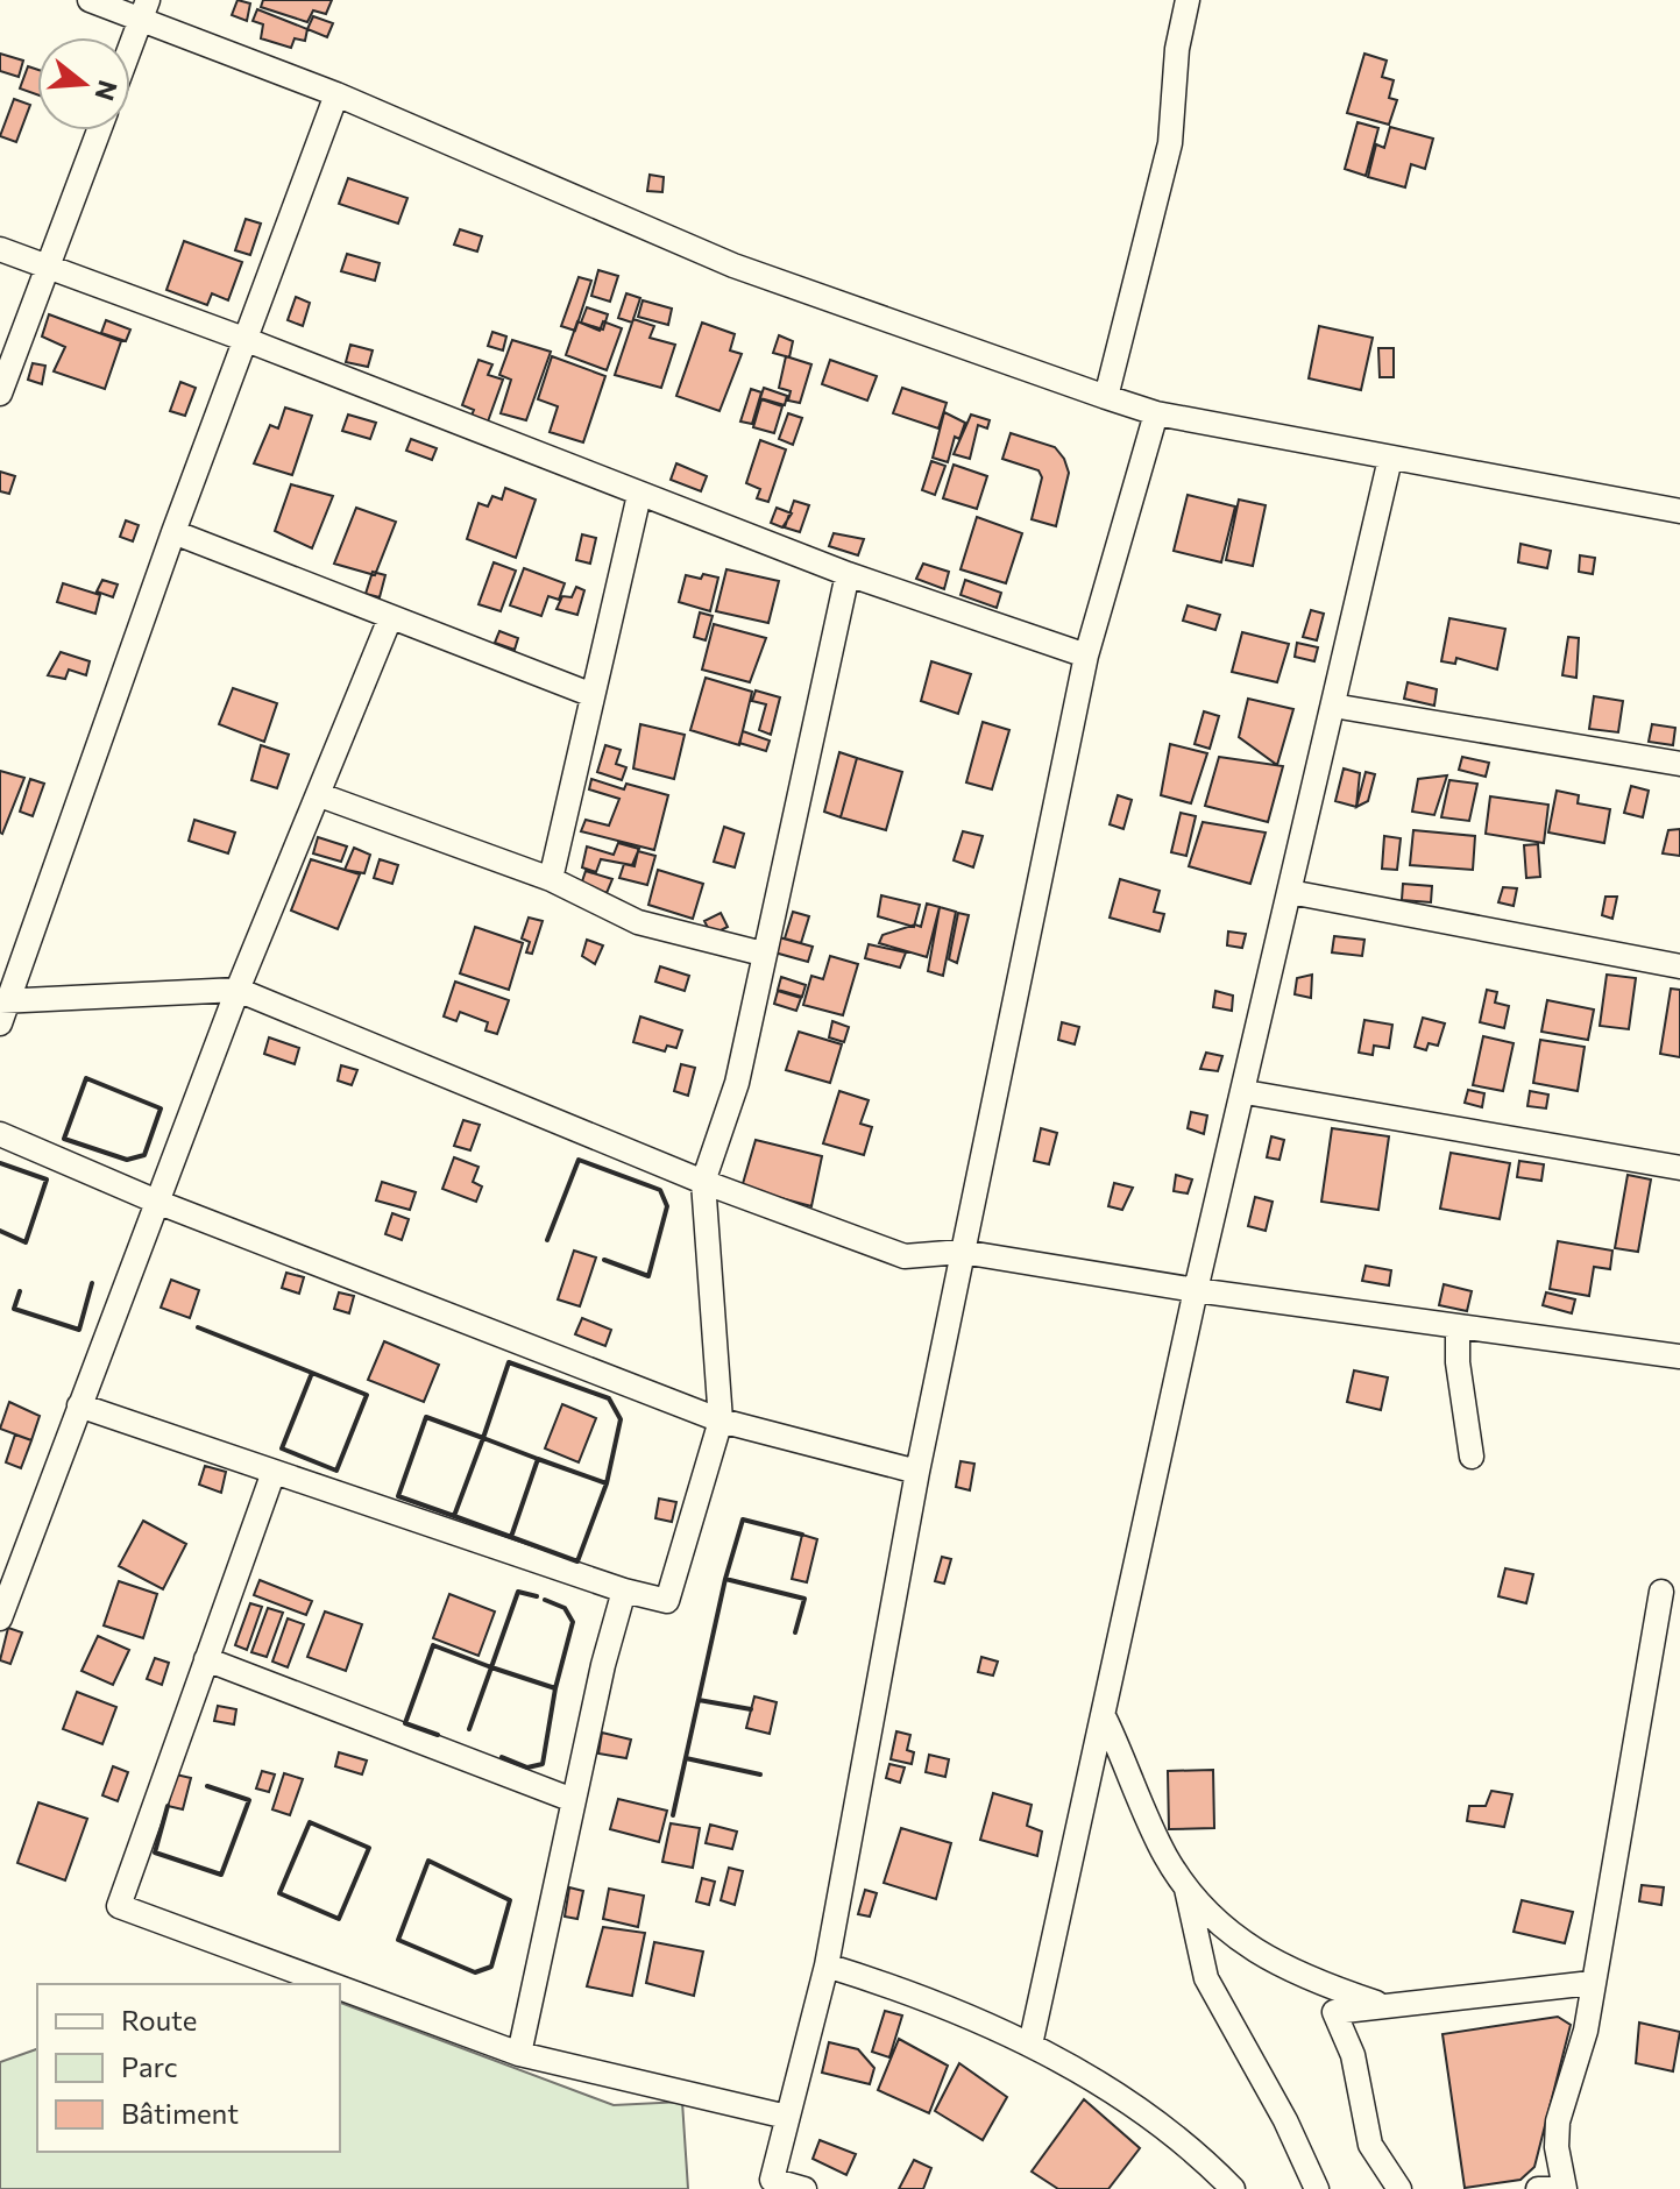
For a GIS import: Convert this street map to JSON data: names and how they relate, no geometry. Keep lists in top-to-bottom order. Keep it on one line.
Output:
{"legend":["Route","Parc","Bâtiment"],"north":"right"}
